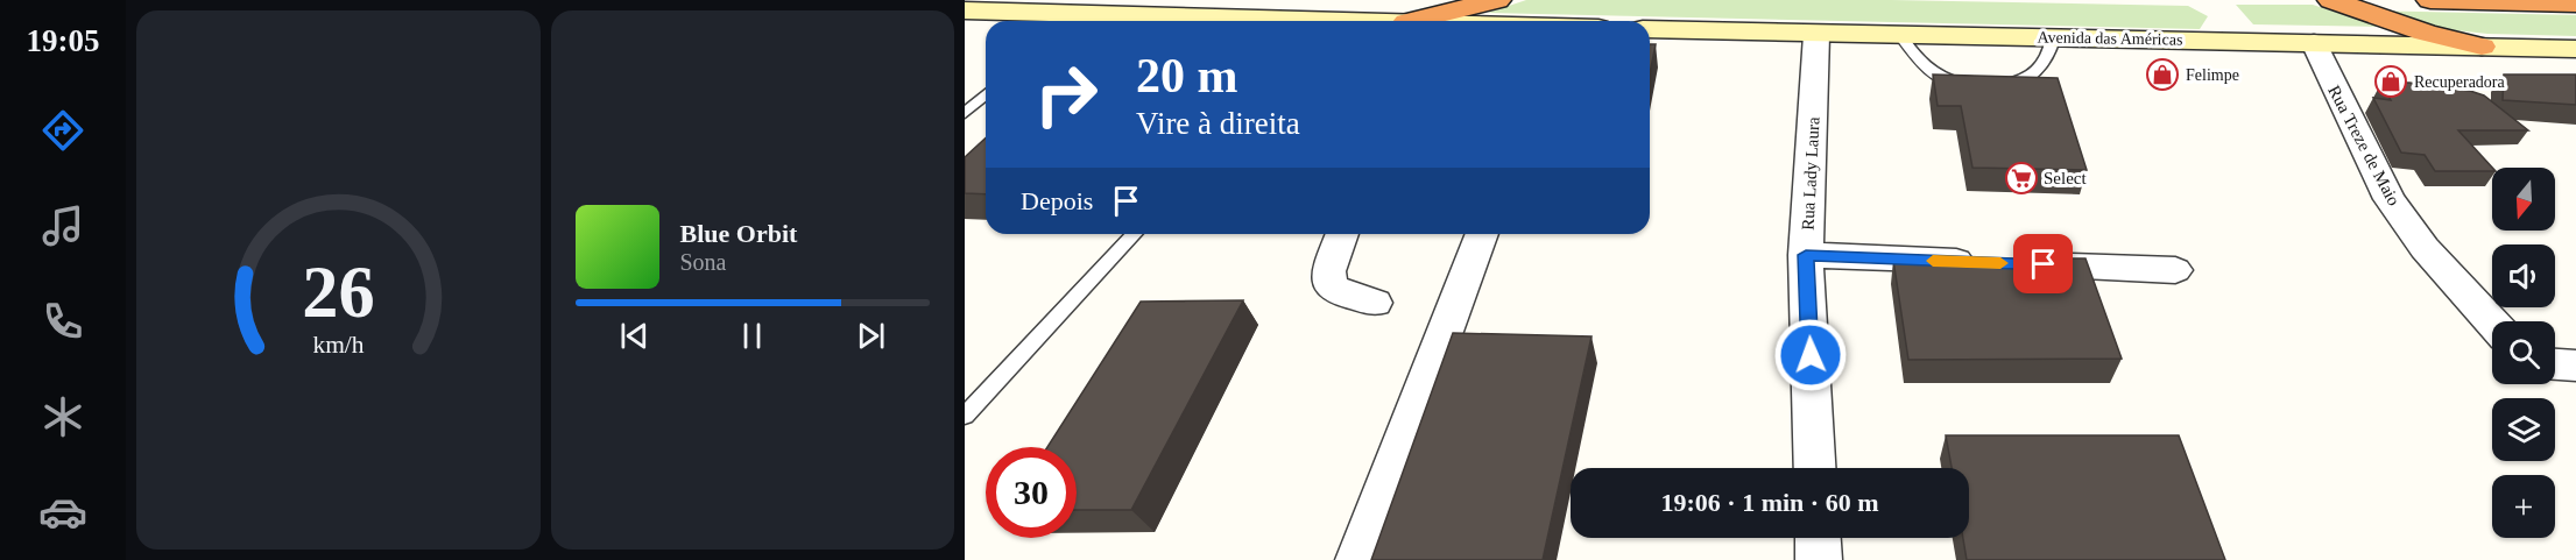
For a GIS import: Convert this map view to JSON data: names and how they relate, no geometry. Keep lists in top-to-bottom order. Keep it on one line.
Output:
{"streets":{"main road":["Avenida das Américas"],"street":["Rua Treze de Maio","Rua Lady Laura"]},"crossings":[["Avenida das Américas","Rua Treze de Maio"],["Avenida das Américas","Rua Lady Laura"]],"places":{"shop":["Felimpe","Recuperadora"],"supermarket":["Select"]},"north":"bottom","page":{"tabs":"19:05","turn":["20 m","Vire à direita"],"map_buttons":"+","then":"Depois","song":["Blue Orbit","Sona"],"limit":"30","trip":"19:06 · 1 min · 60 m","gauge":["26","km/h"]}}
